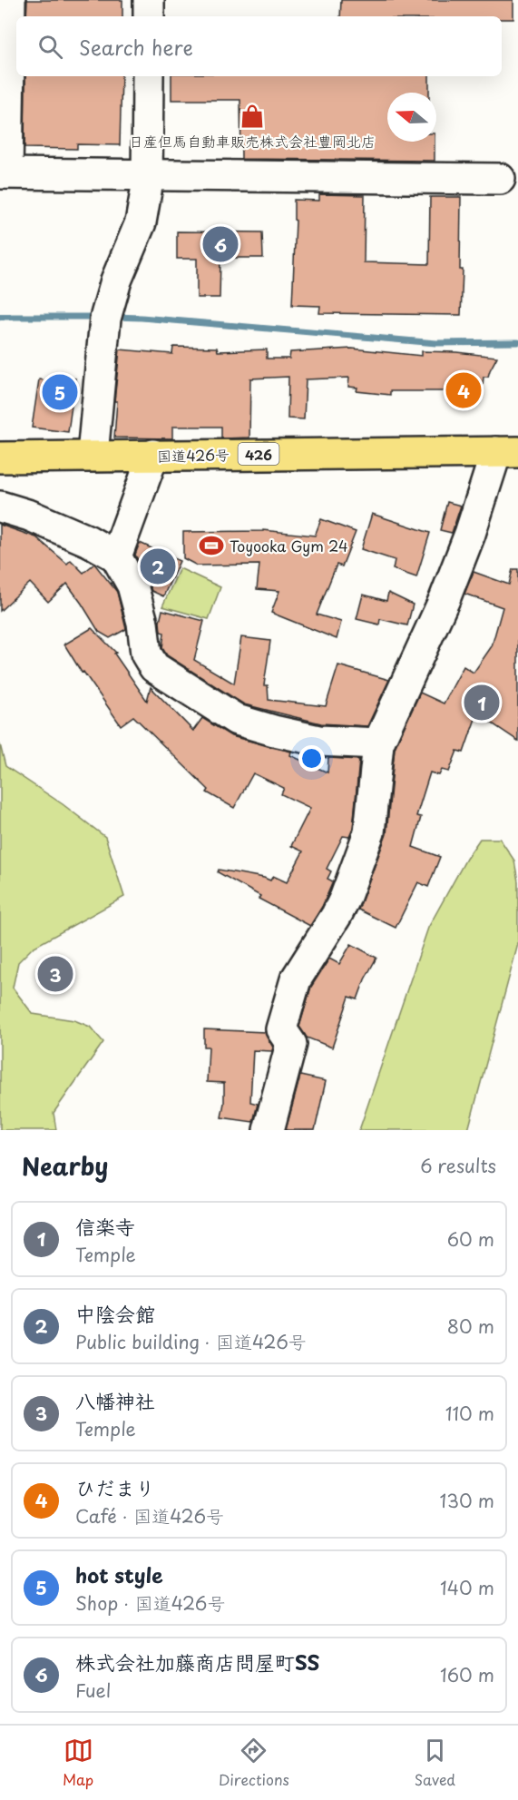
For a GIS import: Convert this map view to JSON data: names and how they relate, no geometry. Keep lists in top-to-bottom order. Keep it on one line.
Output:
{"streets":{"highway":["426","国道426号"]},"places":{"shop":["日産但馬自動車販売株式会社豊岡北店"],"sports":["Toyooka Gym 24"]},"north":"left","page":{"search":"Search here","pins":["6","4","5","2","1","3"],"heading":["Nearby","6 results"],"list":[{"mark":"1","name":"信楽寺","note":"Temple","value":"60 m"},{"mark":"2","name":"中陰会館","note":"Public building · 国道426号","value":"80 m"},{"mark":"3","name":"八幡神社","note":"Temple","value":"110 m"},{"mark":"4","name":"ひだまり","note":"Café · 国道426号","value":"130 m"},{"mark":"5","name":"hot style","note":"Shop · 国道426号","value":"140 m"},{"mark":"6","name":"株式会社加藤商店問屋町SS","note":"Fuel","value":"160 m"}],"nav":["Map","Directions","Saved"]}}
